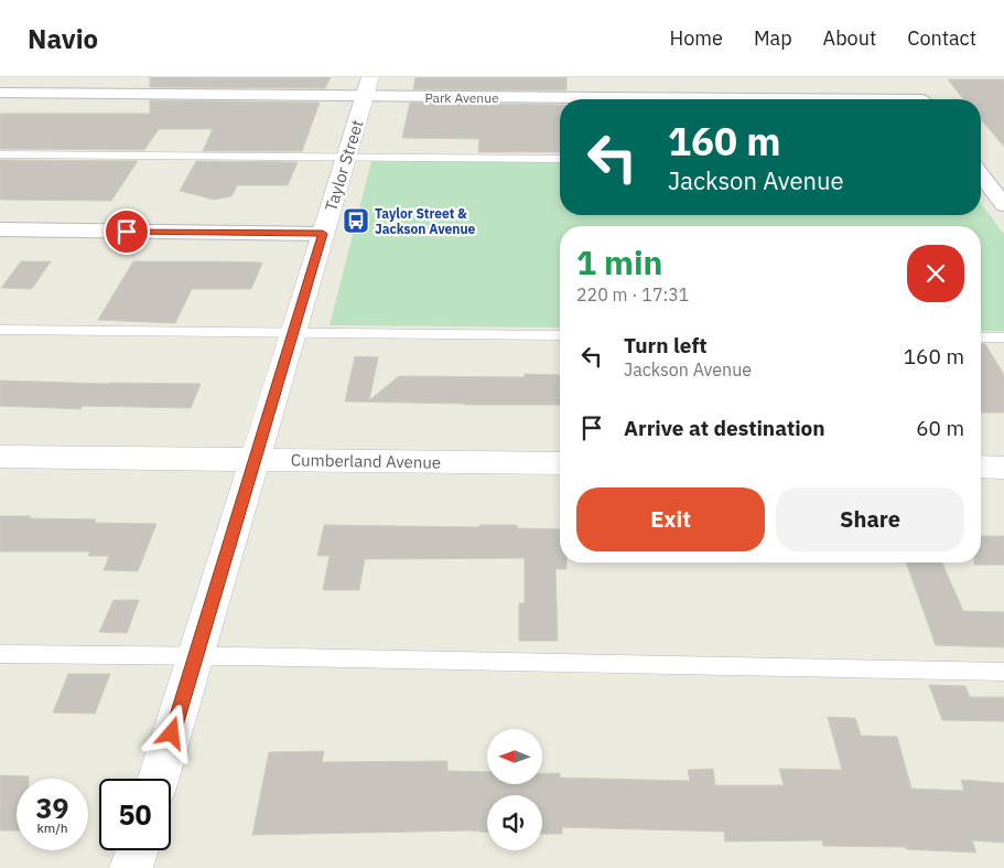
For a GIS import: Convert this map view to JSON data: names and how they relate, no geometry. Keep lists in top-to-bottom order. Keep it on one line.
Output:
{"streets":{"main road":["Taylor Street","Cumberland Avenue"],"street":["Park Avenue"]},"crossings":[["Park Avenue","Taylor Street"],["Taylor Street","Cumberland Avenue"]],"places":{"bus stop":["Taylor Street & Jackson Avenue"]},"north":"left","page":{"header":"Navio","nav":["Home","Map","About","Contact"],"turn":["160 m","Jackson Avenue"],"heading":["1 min","220 m · 17:31"],"list":[{"name":"Turn left","note":"Jackson Avenue","value":"160 m"},{"name":"Arrive at destination","value":"60 m"}],"buttons":["Exit","Share"],"speed":"39 km/h","limit":"50"}}
